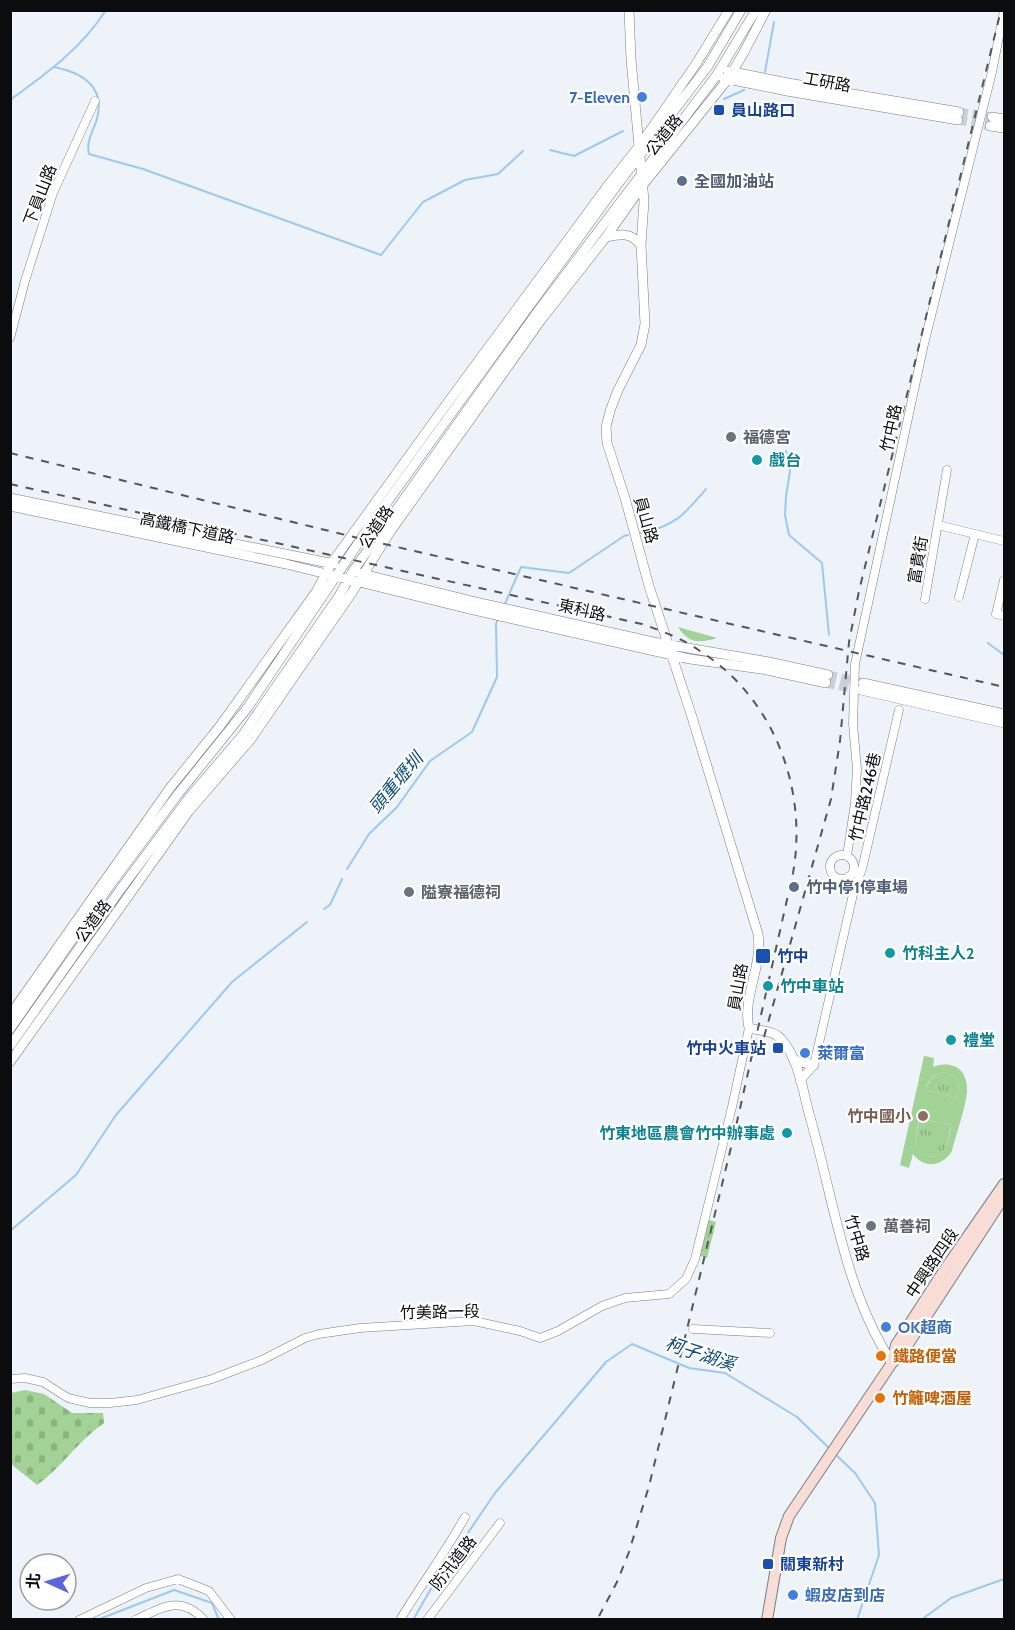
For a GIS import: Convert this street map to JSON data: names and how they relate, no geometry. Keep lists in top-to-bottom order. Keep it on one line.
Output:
{"streets":{"main road":["中興路四段"],"street":["工研路","公道路","下員山路","竹中路","員山路","高鐵橋下道路","富貴街","東科路","竹中路246巷","竹美路一段","防汛道路"]},"crossings":[["工研路","公道路"],["公道路","員山路"],["公道路","高鐵橋下道路"],["公道路","東科路"],["竹中路","員山路"],["竹中路","中興路四段"],["竹中路","竹美路一段"],["員山路","東科路"],["員山路","竹美路一段"],["高鐵橋下道路","東科路"]],"water":["頭重壢圳","柯子湖溪"],"places":{"other":["7-Eleven","全國加油站","福德宮","戲台","竹中停1停車場","隘寮福德祠","竹科主人2","竹中車站","禮堂","萊爾富","竹中國小","竹東地區農會竹中辦事處","萬善祠","OK超商","鐵路便當","竹籬啤酒屋","蝦皮店到店"],"transit":["員山路口","竹中","竹中火車站","關東新村"]},"north":"left"}
